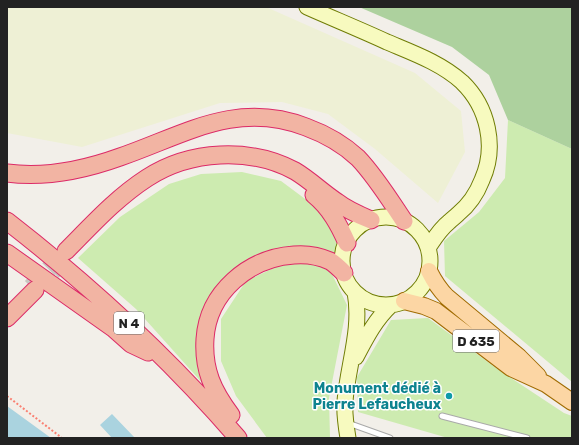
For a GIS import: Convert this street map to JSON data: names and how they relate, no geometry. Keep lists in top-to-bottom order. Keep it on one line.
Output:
{"streets":{"highway":["N 4"],"main road":["D 635"]},"places":["Monument dédié à Pierre Lefaucheux"]}
